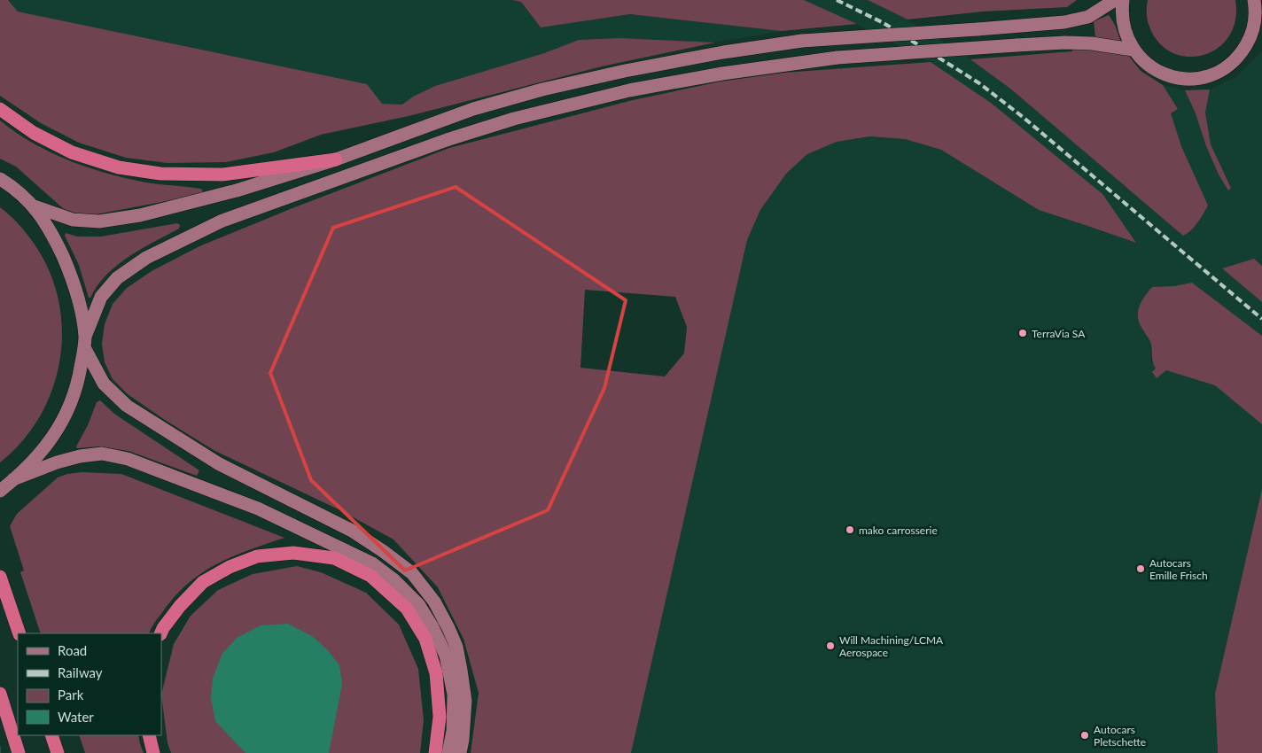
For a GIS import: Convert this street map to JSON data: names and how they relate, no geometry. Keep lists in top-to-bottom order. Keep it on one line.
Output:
{"places":["TerraVia SA","mako carrosserie","Autocars Emille Frisch","Will Machining/LCMA Aerospace","Autocars Pletschette"],"legend":["Road","Railway","Park","Water"]}
